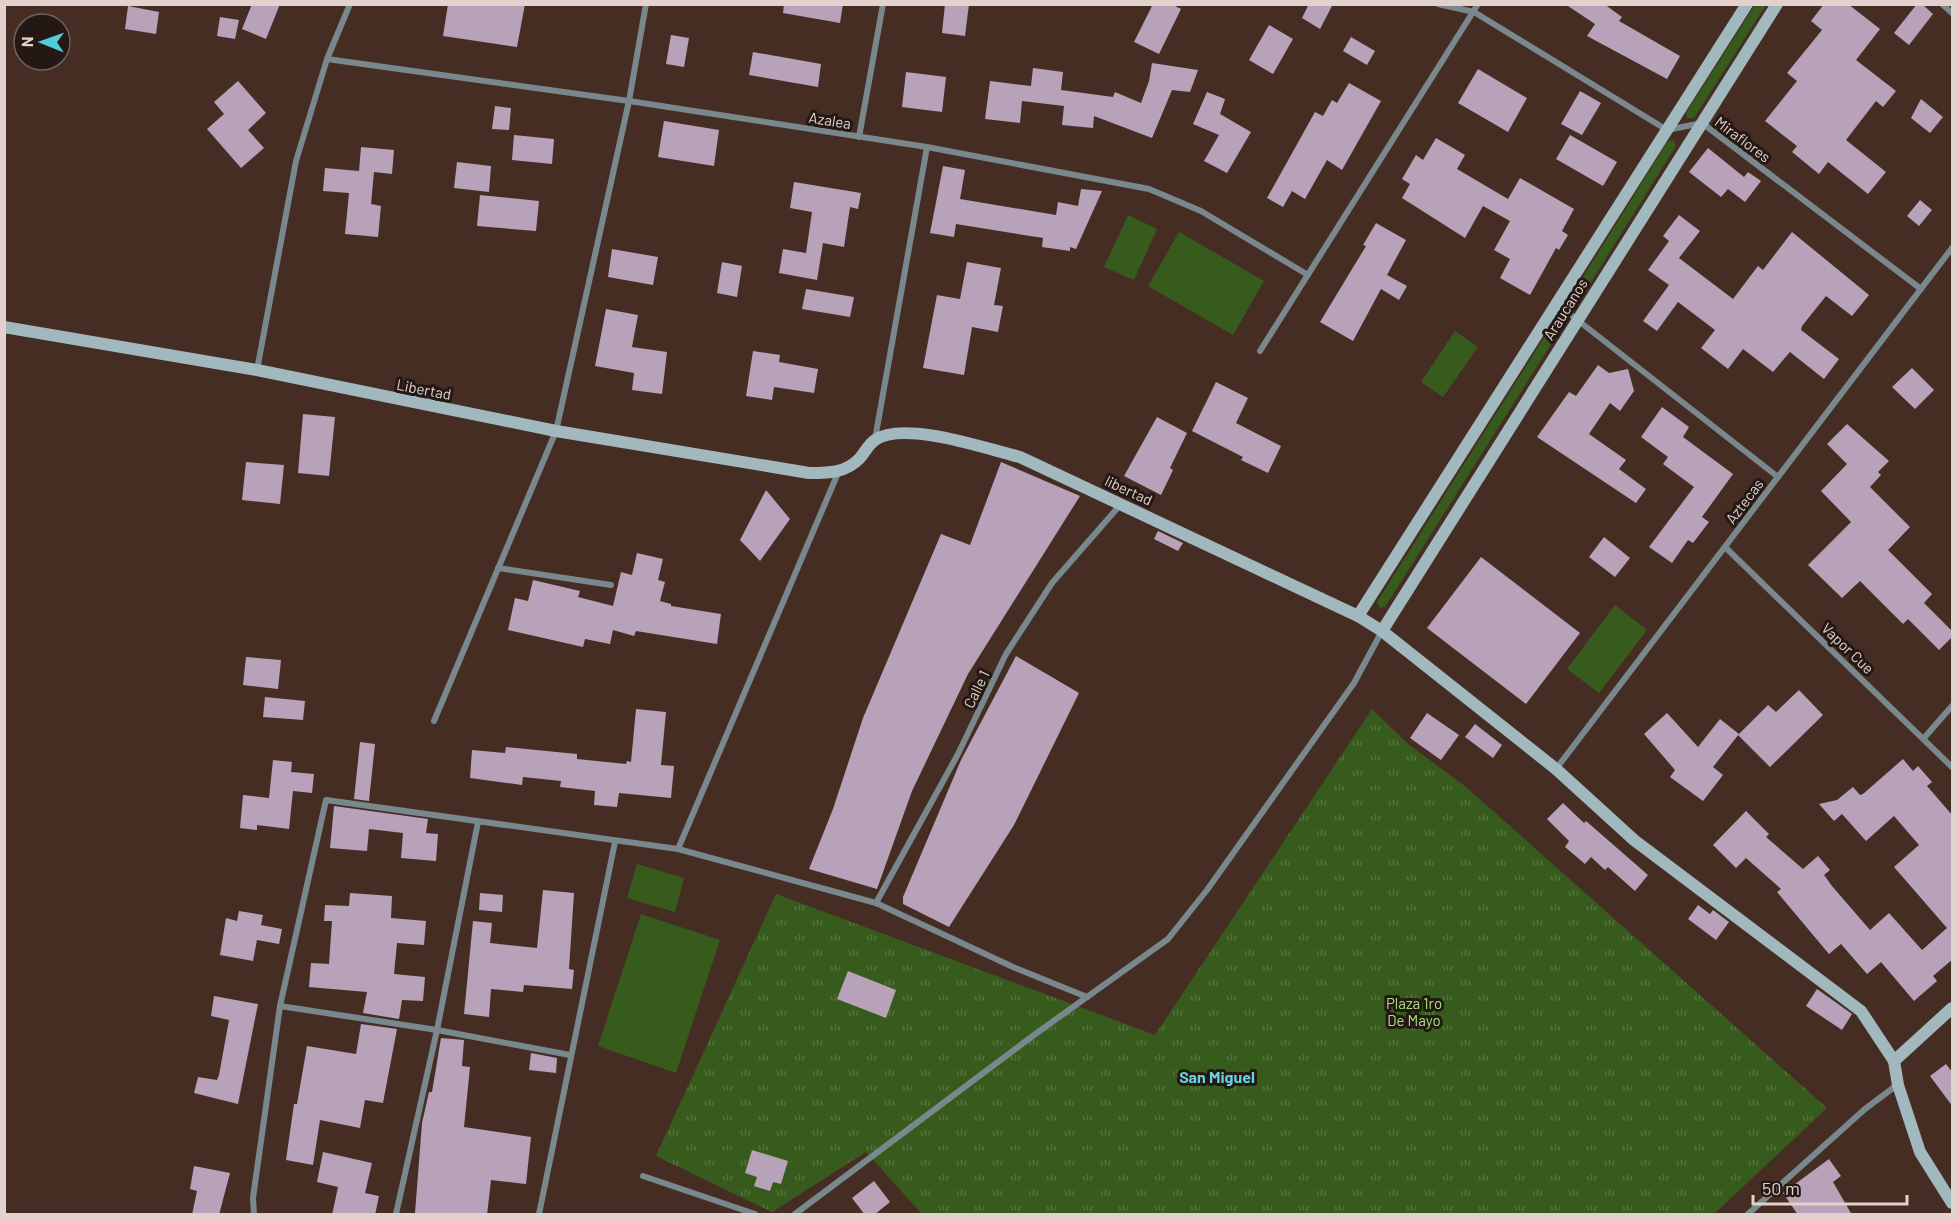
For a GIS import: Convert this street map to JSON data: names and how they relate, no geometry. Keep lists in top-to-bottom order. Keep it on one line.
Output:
{"streets":{"main road":["Araucanos","Libertad","libertad"],"street":["Azalea","Miraflores","Aztecas","Vapor Cue","Calle 1"]},"crossings":[["Miraflores","Araucanos"],["Miraflores","Aztecas"],["Araucanos","libertad"],["libertad","Aztecas"],["libertad","Calle 1"],["Aztecas","Vapor Cue"]],"districts":["San Miguel"],"parks":["Plaza 1ro De Mayo"],"scale_bar":"50 m","north":"left"}
